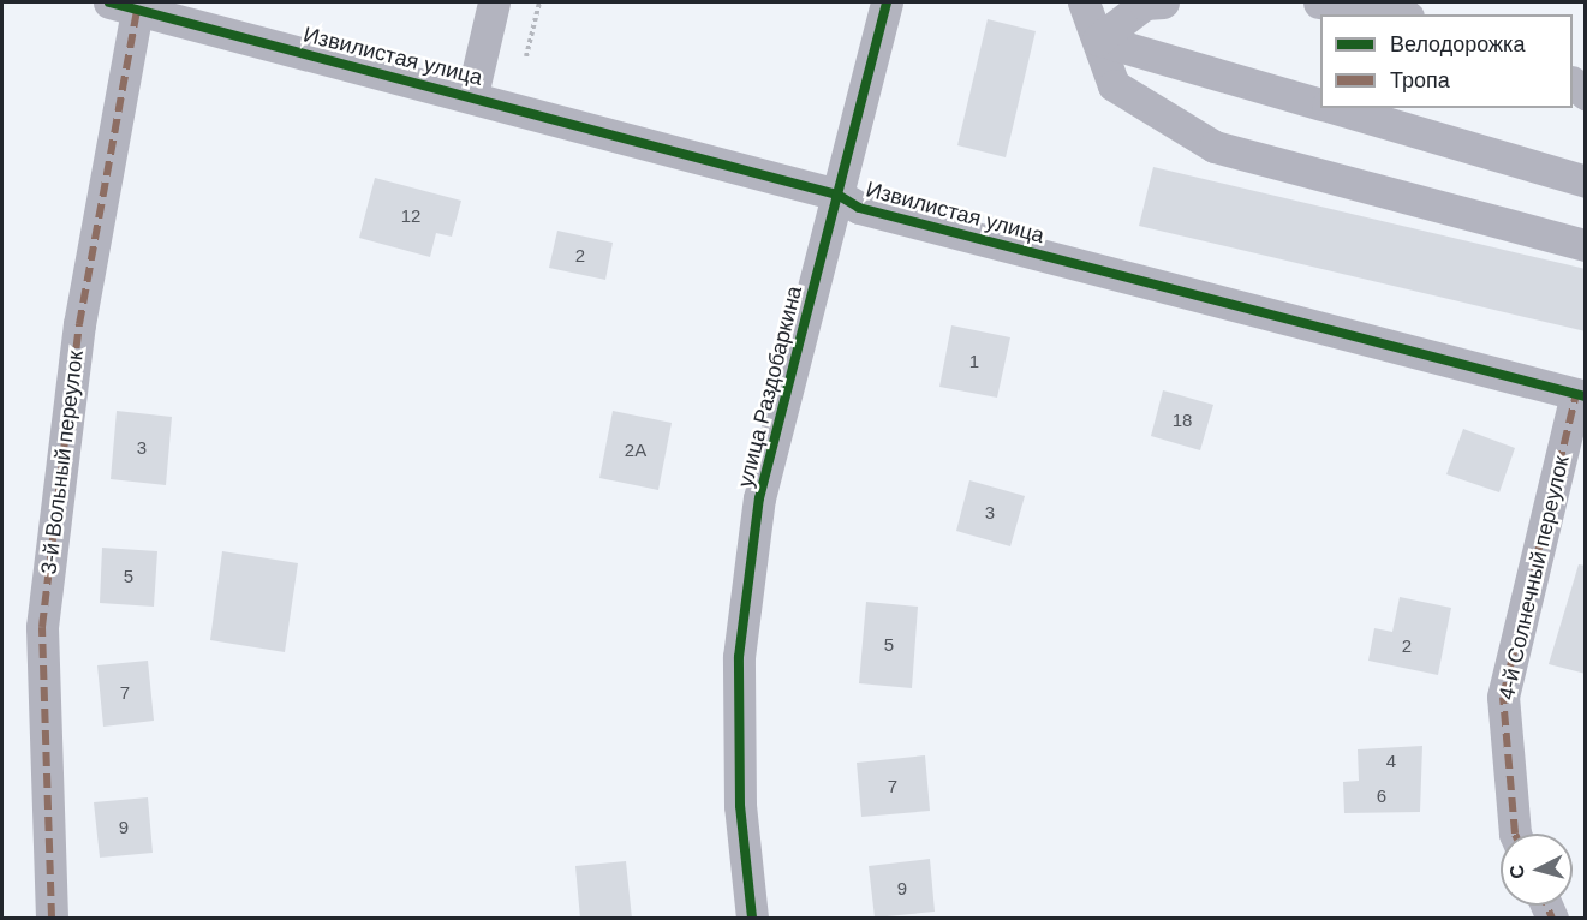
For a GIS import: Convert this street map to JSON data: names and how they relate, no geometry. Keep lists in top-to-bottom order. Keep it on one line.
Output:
{"streets":{"street":["Извилистая улица","улица Раздобаркина","3-й Вольный переулок","4-й Солнечный переулок"]},"crossings":[["Извилистая улица","улица Раздобаркина"],["Извилистая улица","3-й Вольный переулок"],["Извилистая улица","4-й Солнечный переулок"]],"house_numbers":["12","2","1","18","3","2А","3","5","5","2","7","4","7","6","9","9"],"legend":["Велодорожка","Тропа"],"north":"left"}
